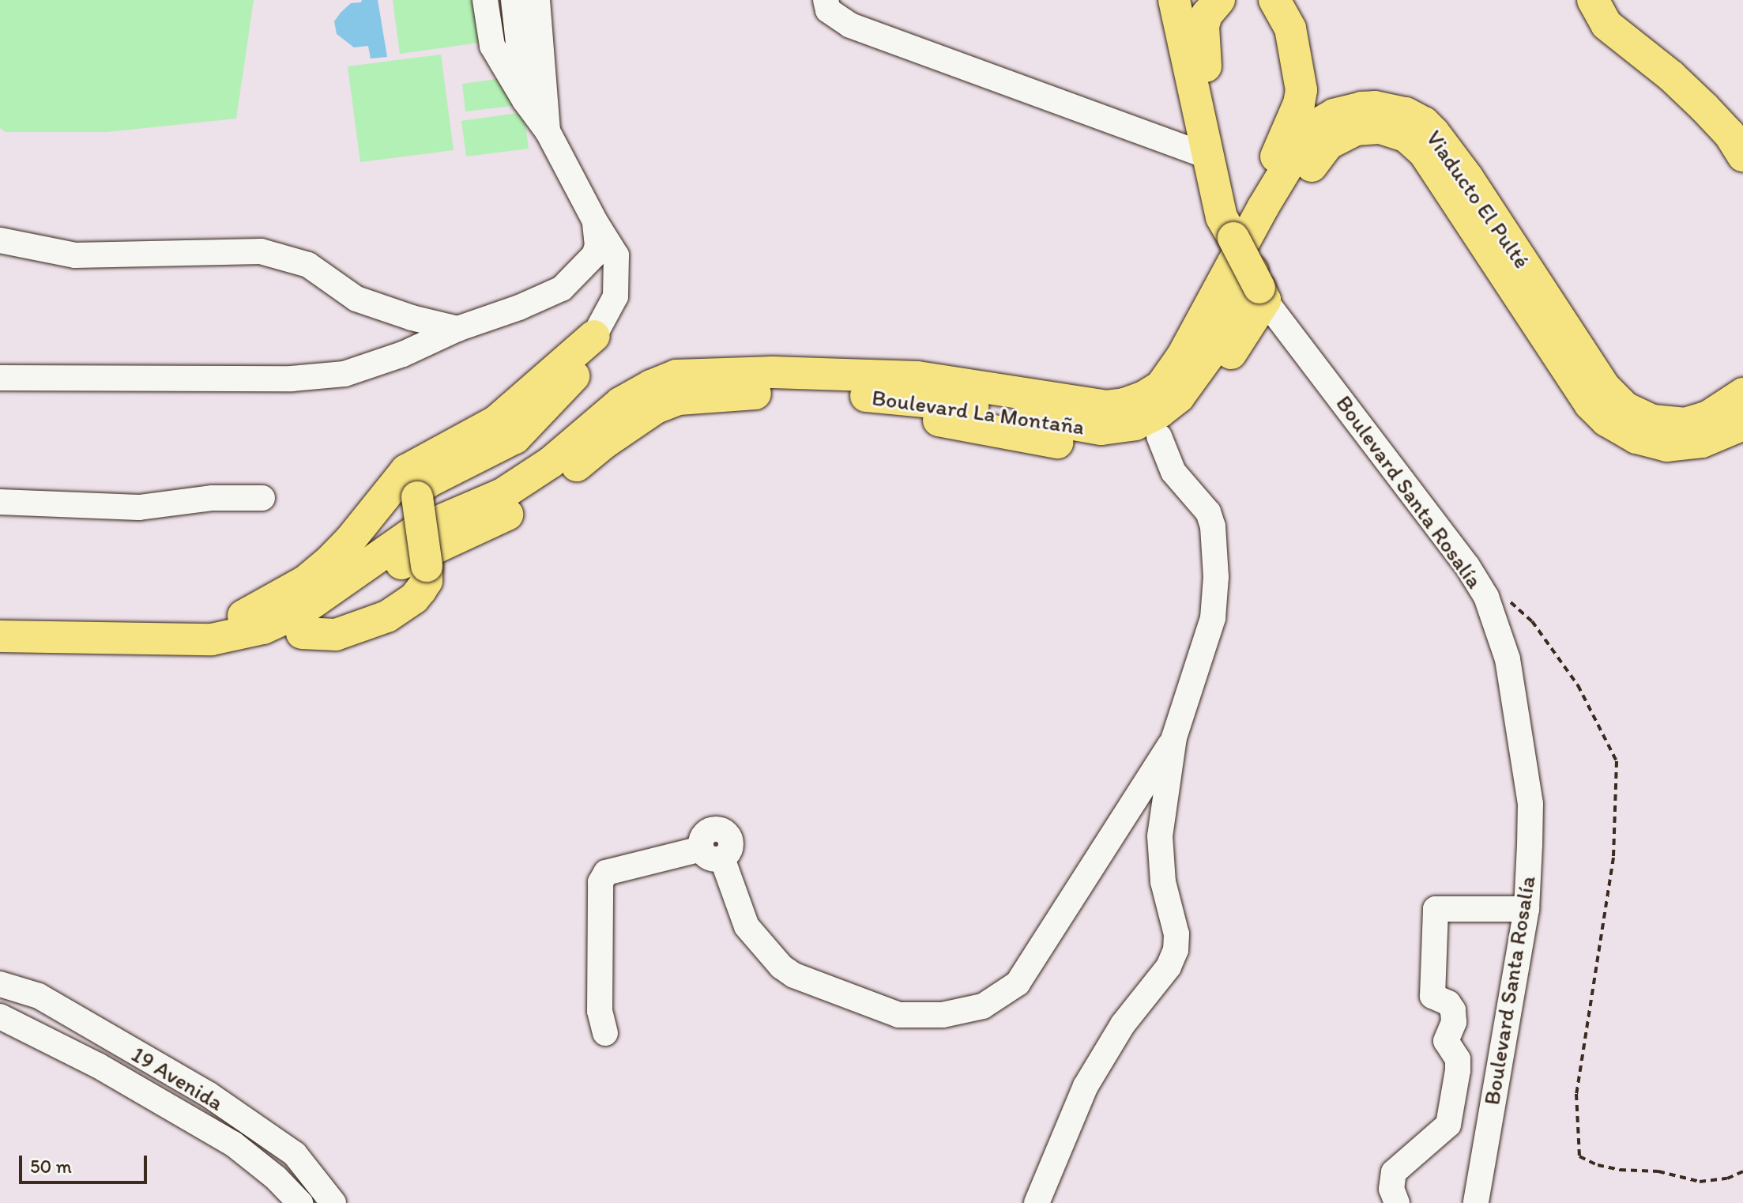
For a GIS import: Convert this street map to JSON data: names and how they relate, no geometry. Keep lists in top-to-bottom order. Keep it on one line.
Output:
{"streets":{"main road":["Viaducto El Pulté","Boulevard La Montaña"],"street":["Boulevard Santa Rosalía","19 Avenida"]},"crossings":[["Viaducto El Pulté","Boulevard La Montaña"],["Viaducto El Pulté","Boulevard Santa Rosalía"],["Boulevard La Montaña","Boulevard Santa Rosalía"]],"scale_bar":"50 m"}
